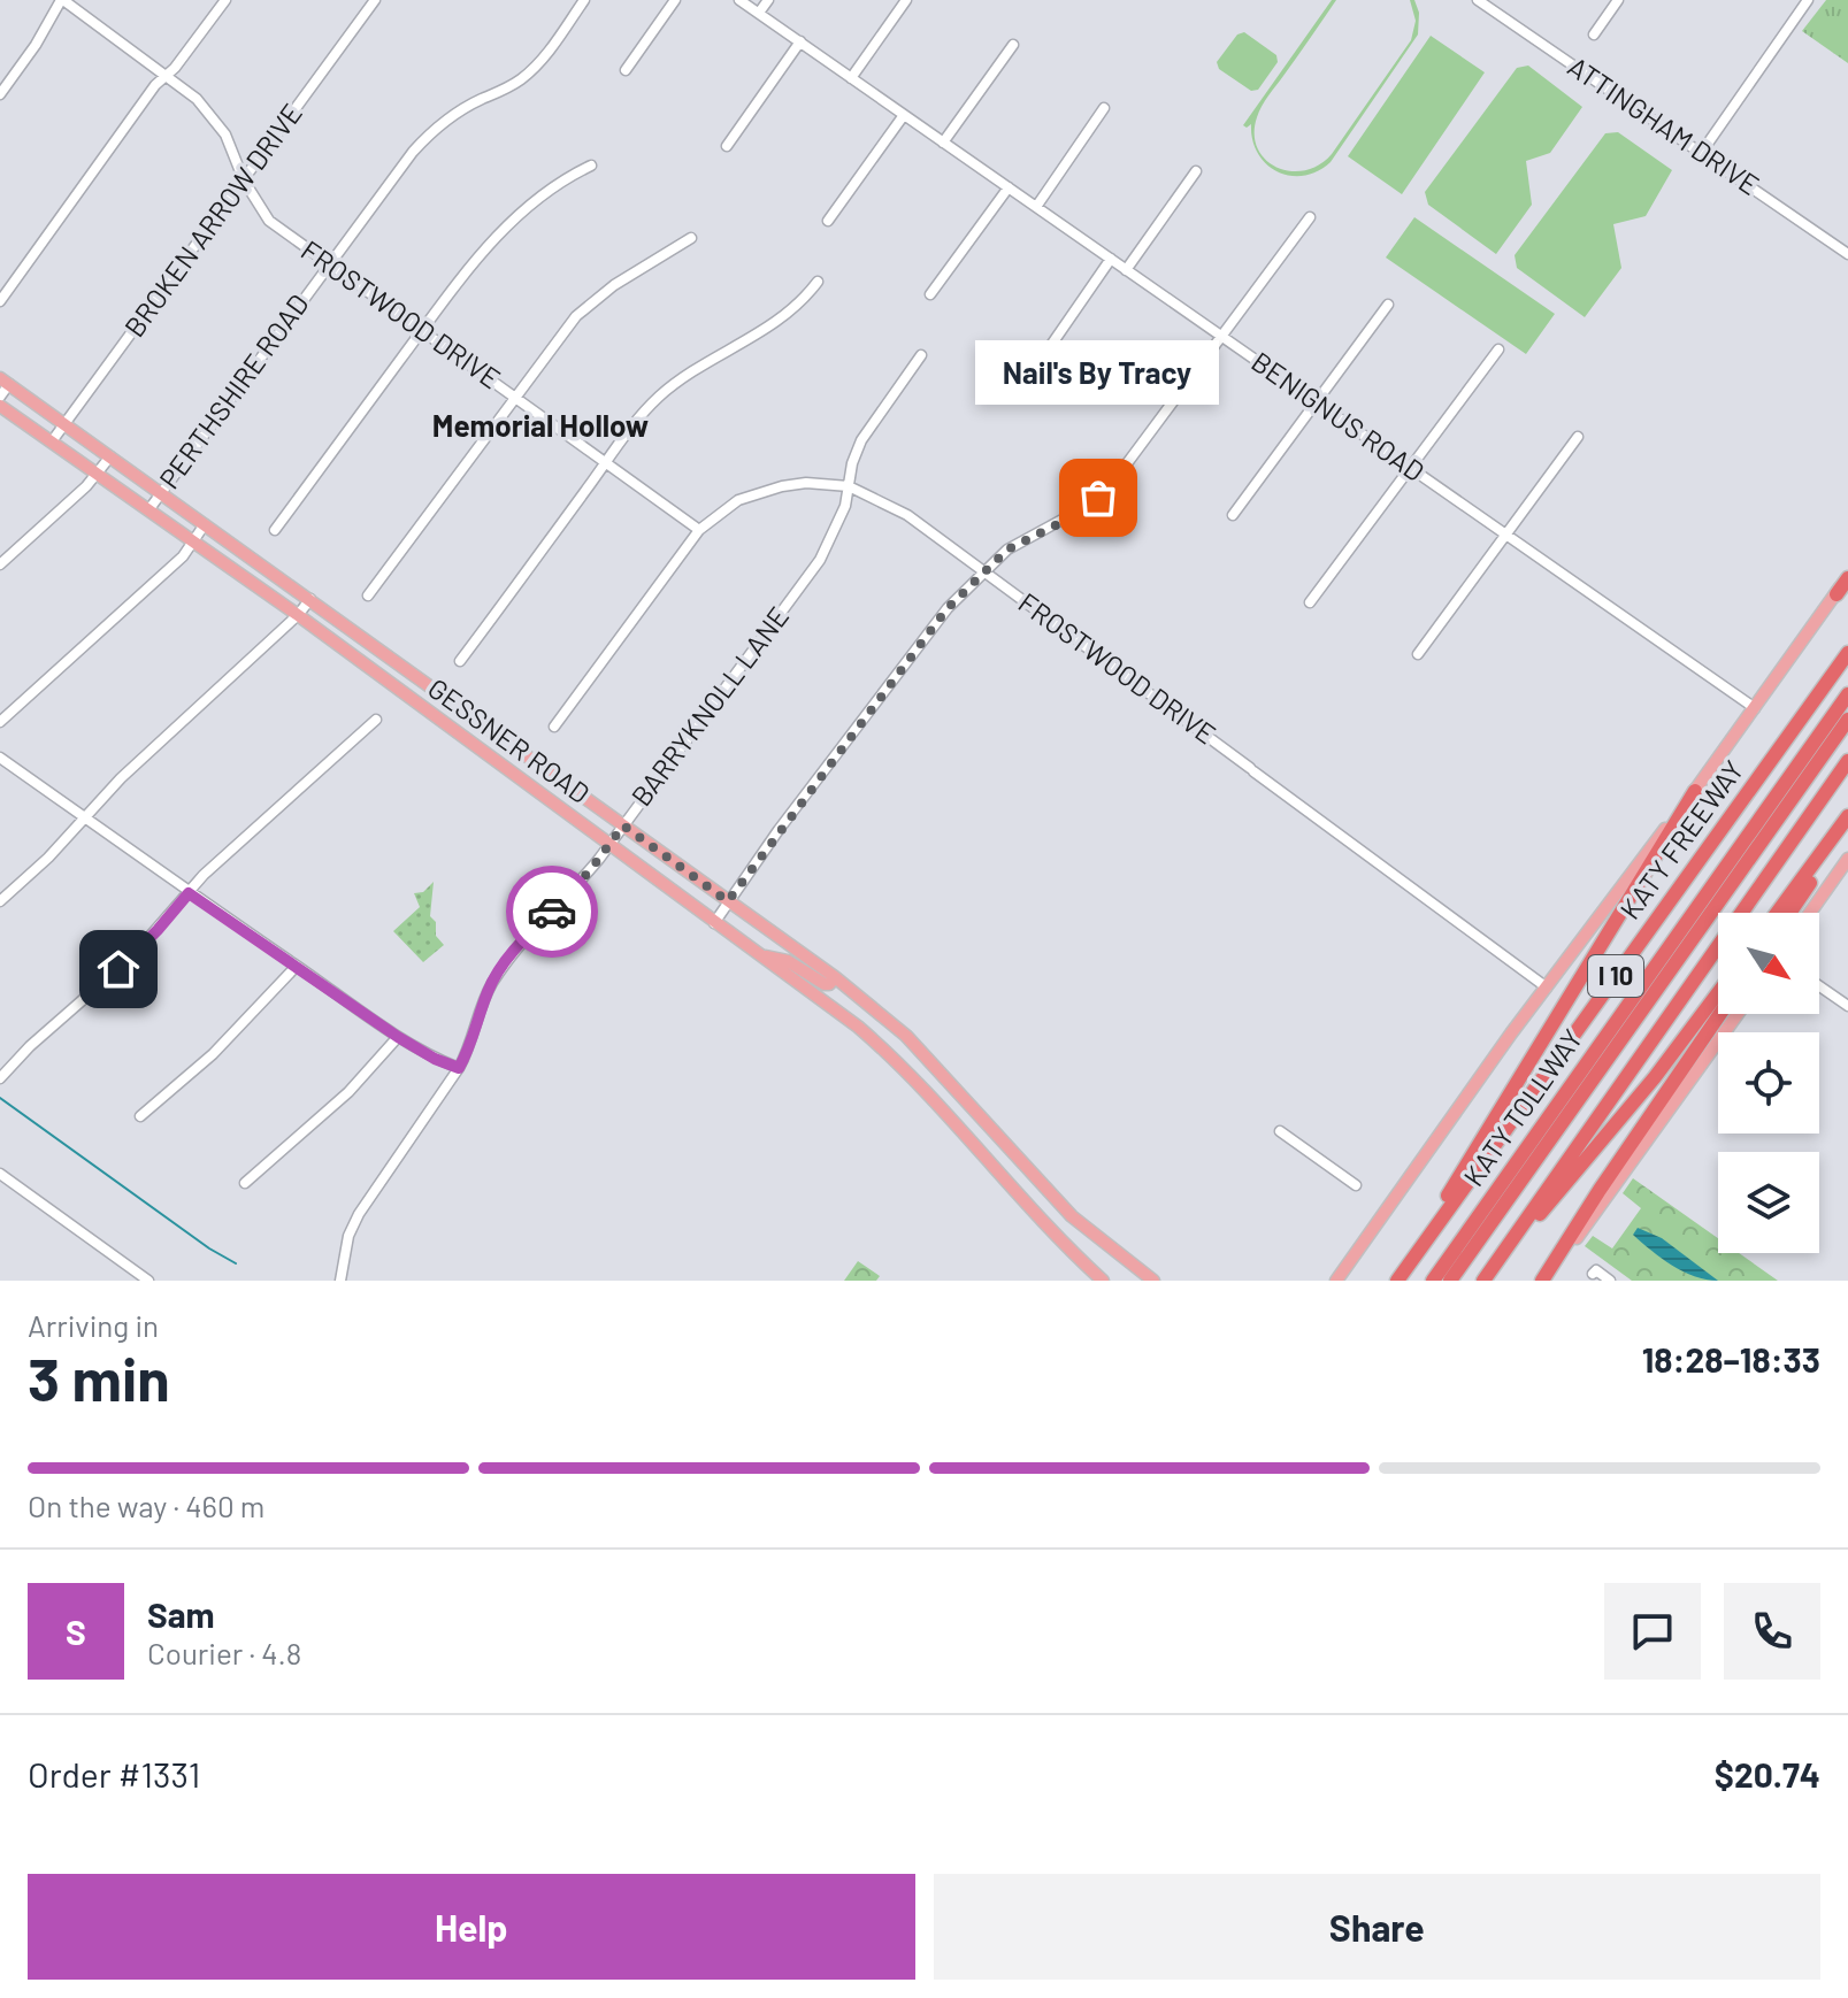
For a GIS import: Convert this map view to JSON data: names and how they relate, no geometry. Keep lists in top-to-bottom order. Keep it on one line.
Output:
{"streets":{"highway":["KATY FREEWAY","I 10","KATY TOLLWAY"],"main road":["GESSNER ROAD"],"street":["ATTINGHAM DRIVE","BROKEN ARROW DRIVE","FROSTWOOD DRIVE","PERTHSHIRE ROAD","BENIGNUS ROAD","BARRYKNOLL LANE"]},"crossings":[["BROKEN ARROW DRIVE","FROSTWOOD DRIVE"],["BROKEN ARROW DRIVE","GESSNER ROAD"],["FROSTWOOD DRIVE","PERTHSHIRE ROAD"],["FROSTWOOD DRIVE","BARRYKNOLL LANE"],["PERTHSHIRE ROAD","GESSNER ROAD"],["BARRYKNOLL LANE","GESSNER ROAD"]],"districts":["Memorial Hollow"],"places":["Nail's By Tracy"],"north":"bottom right","page":{"bubble":"Nail's By Tracy","heading":["3 min","Arriving in","18:28–18:33"],"panel":["Sam","Courier · 4.8","Order #1331","$20.74"],"bar":"On the way · 460 m","round":"S","buttons":["Help","Share"]}}
